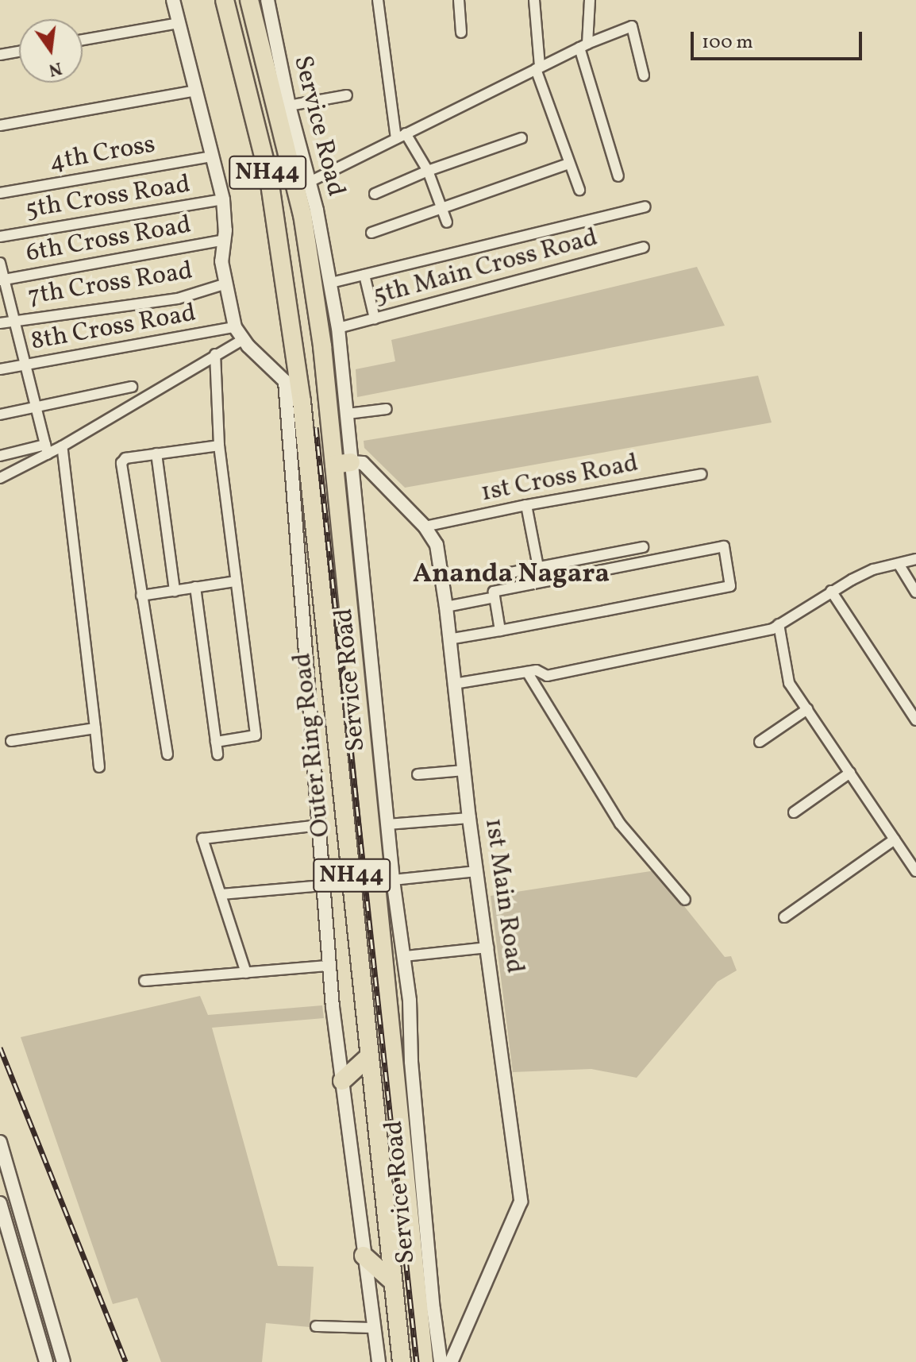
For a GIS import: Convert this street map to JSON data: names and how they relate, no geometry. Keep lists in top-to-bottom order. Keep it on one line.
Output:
{"streets":{"highway":["NH44","Outer Ring Road"],"street":["Service Road","4th Cross","5th Cross Road","6th Cross Road","5th Main Cross Road","7th Cross Road","8th Cross Road","1st Cross Road","1st Main Road"]},"crossings":[["Service Road","NH44"],["Service Road","5th Main Cross Road"],["Service Road","Outer Ring Road"],["Service Road","1st Main Road"],["NH44","Outer Ring Road"],["NH44","1st Main Road"],["1st Cross Road","1st Main Road"],["Outer Ring Road","1st Main Road"]],"districts":["Ananda Nagara"],"scale_bar":"100 m","north":"bottom"}
